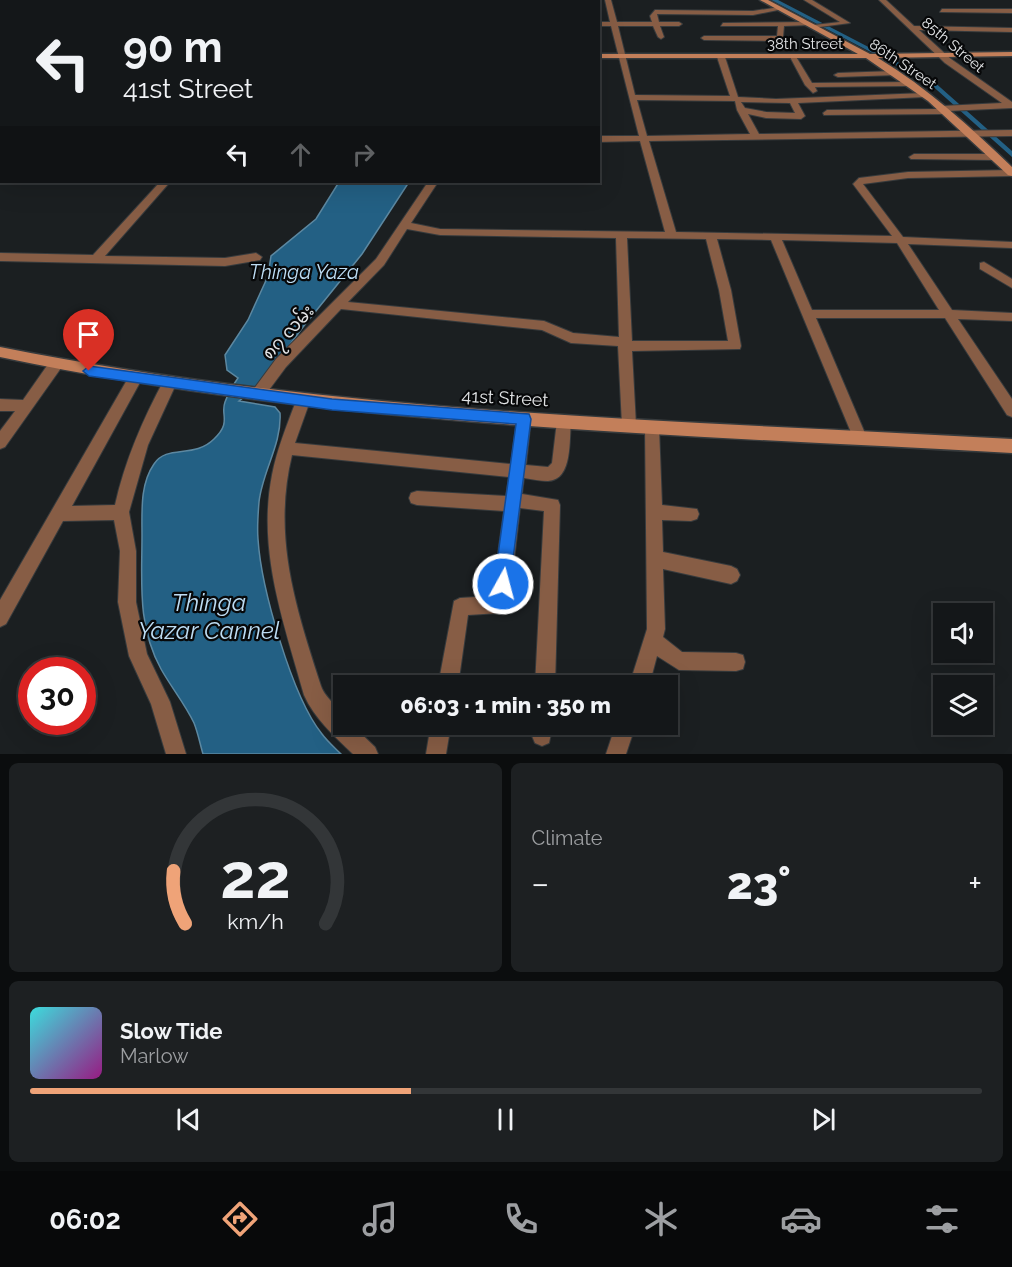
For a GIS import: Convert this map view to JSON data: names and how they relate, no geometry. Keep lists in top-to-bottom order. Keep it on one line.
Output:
{"streets":{"main road":["38th Street","86th Street","41st Street"],"street":["85th Street","၈၇ လမ်း"]},"crossings":[["38th Street","85th Street"],["38th Street","86th Street"],["၈၇ လမ်း","41st Street"]],"water":["Thinga Yaza","Thinga Yazar Cannel"],"page":{"turn":["90 m","41st Street"],"limit":"30","trip":"06:03 · 1 min · 350 m","tile":"Climate","heat":["−","23°","+"],"song":["Slow Tide","Marlow"],"tabs":"06:02","gauge":["22","km/h"]}}
